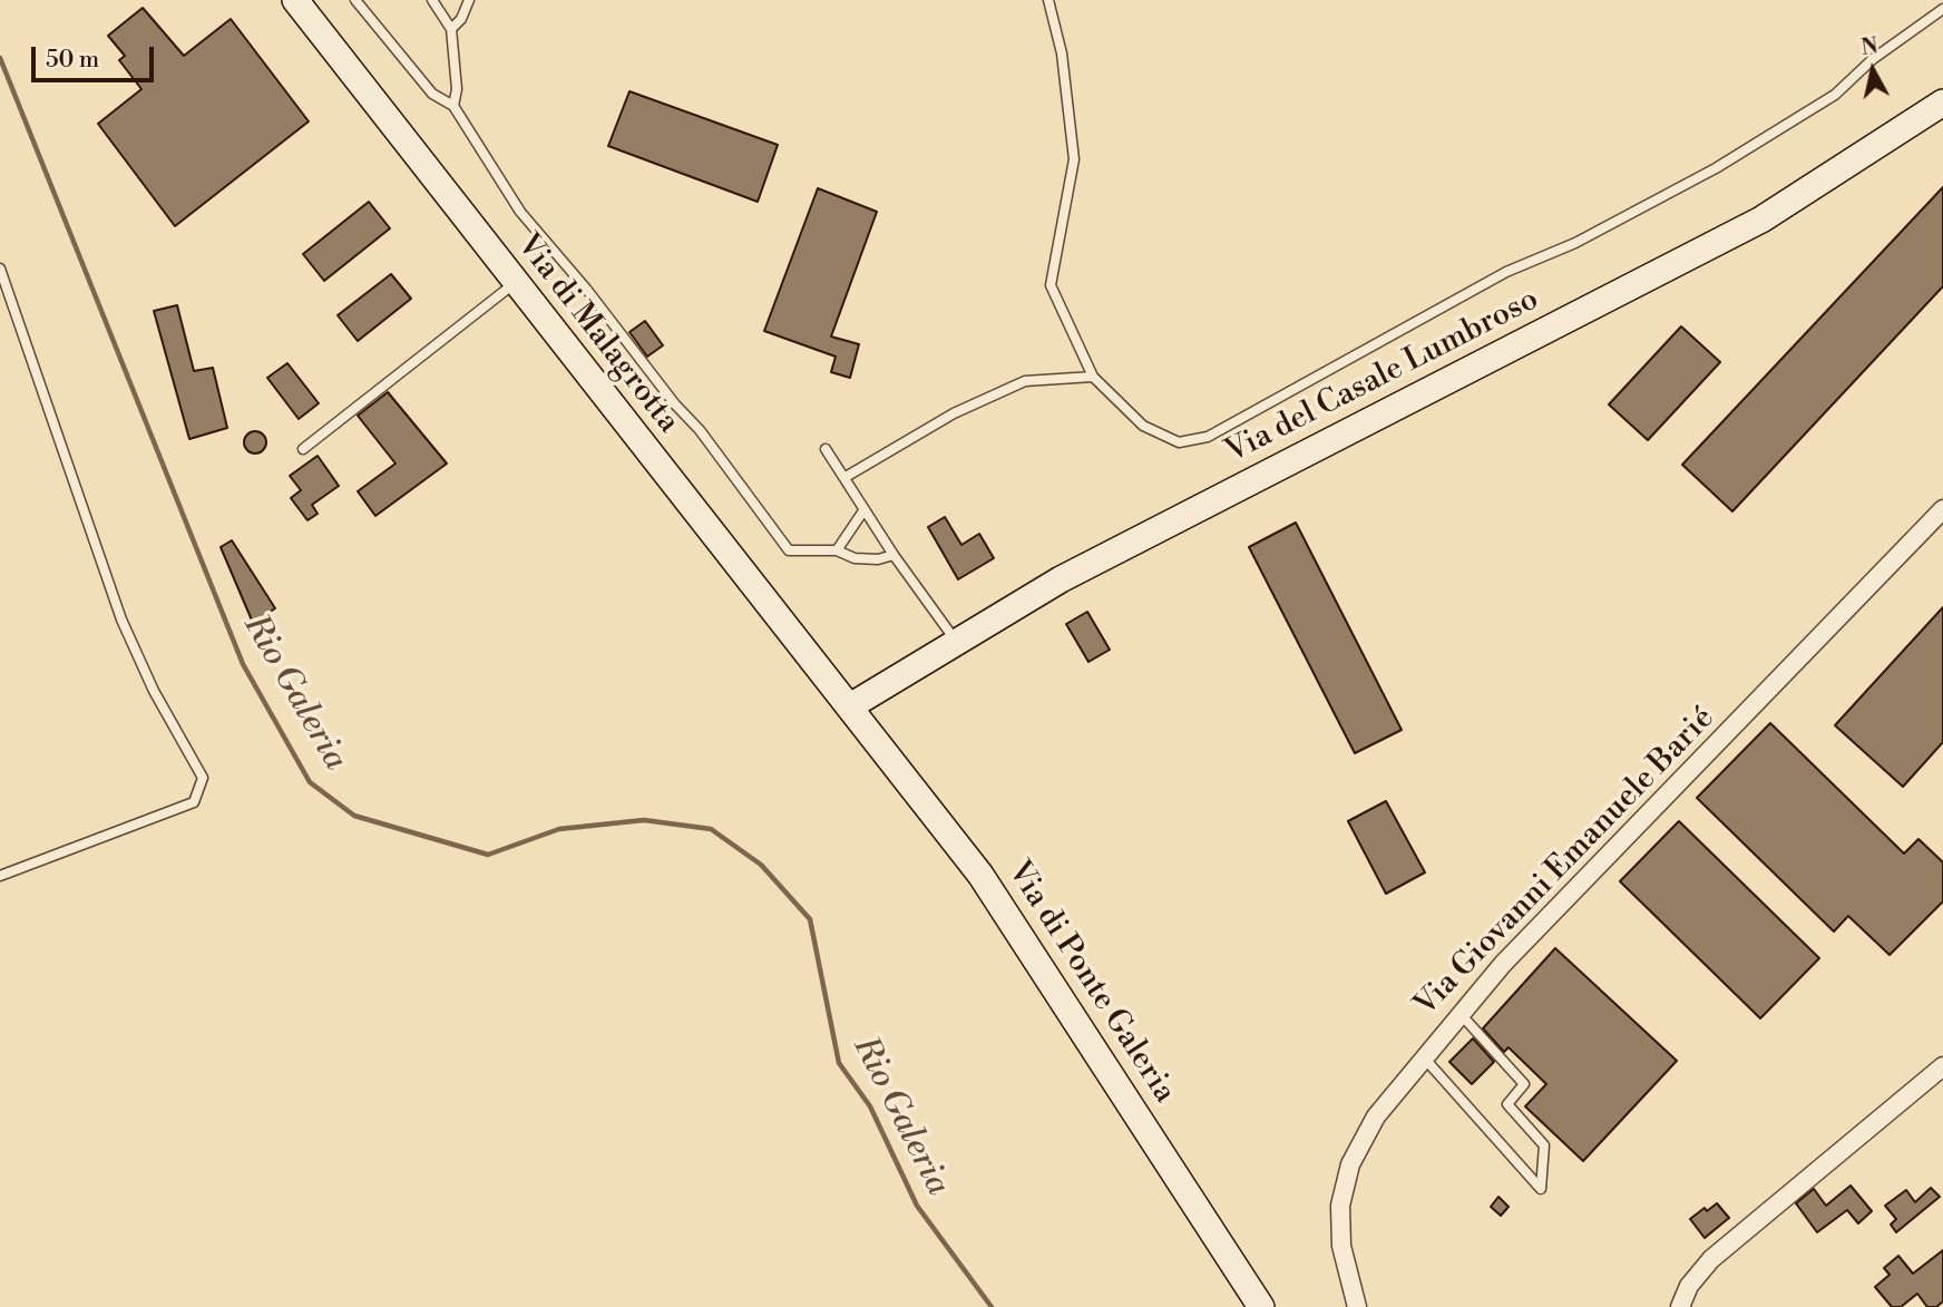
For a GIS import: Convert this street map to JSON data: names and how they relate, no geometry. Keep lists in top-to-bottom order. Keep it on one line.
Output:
{"streets":{"main road":["Via di Malagrotta","Via del Casale Lumbroso","Via di Ponte Galeria"],"street":["Via Giovanni Emanuele Barié"]},"crossings":[["Via di Malagrotta","Via del Casale Lumbroso"],["Via di Malagrotta","Via di Ponte Galeria"],["Via del Casale Lumbroso","Via di Ponte Galeria"]],"water":["Rio Galeria"],"scale_bar":"50 m","north":"top"}
